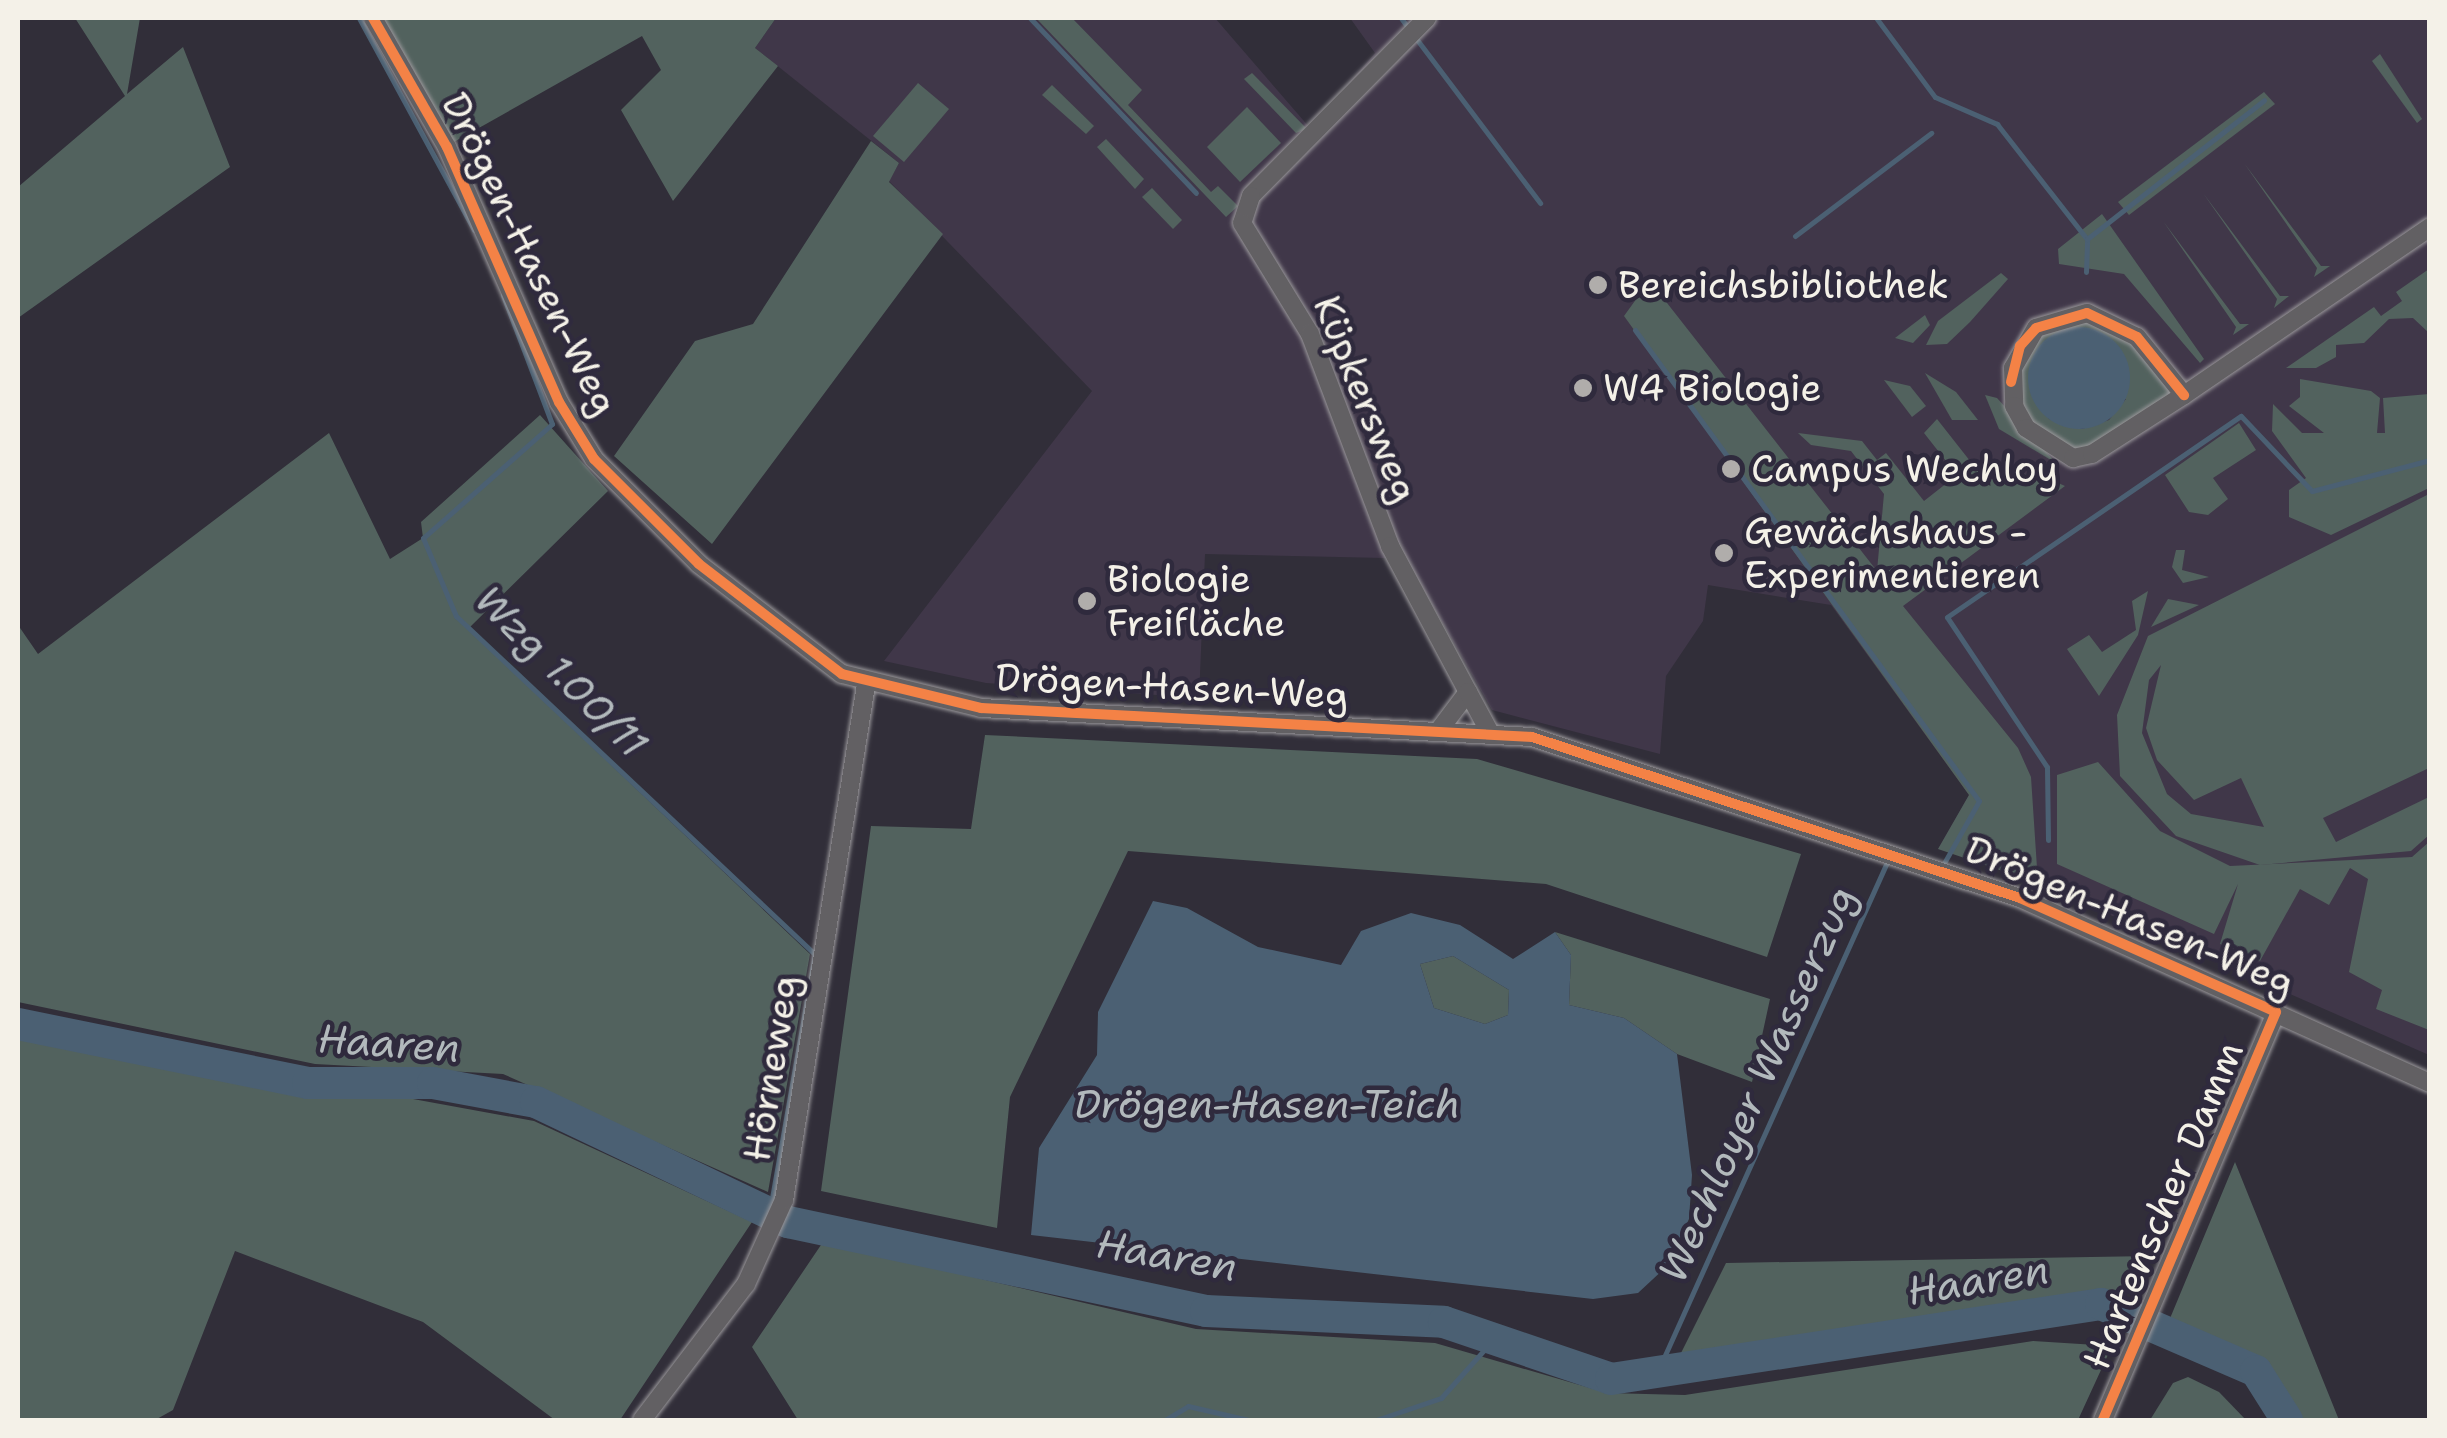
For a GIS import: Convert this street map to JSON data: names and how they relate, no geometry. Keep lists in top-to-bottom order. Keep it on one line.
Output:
{"streets":{"street":["Drögen-Hasen-Weg","Küpkersweg","Hörneweg","Hartenscher Damm"]},"crossings":[["Drögen-Hasen-Weg","Küpkersweg"],["Drögen-Hasen-Weg","Hörneweg"],["Drögen-Hasen-Weg","Hartenscher Damm"]],"water":["Wzg 1.00/11","Haaren","Wechloyer Wasserzug","Drögen-Hasen-Teich"],"places":["Bereichsbibliothek","W4 Biologie","Campus Wechloy","Gewächshaus - Experimentieren","Biologie Freifläche"]}
